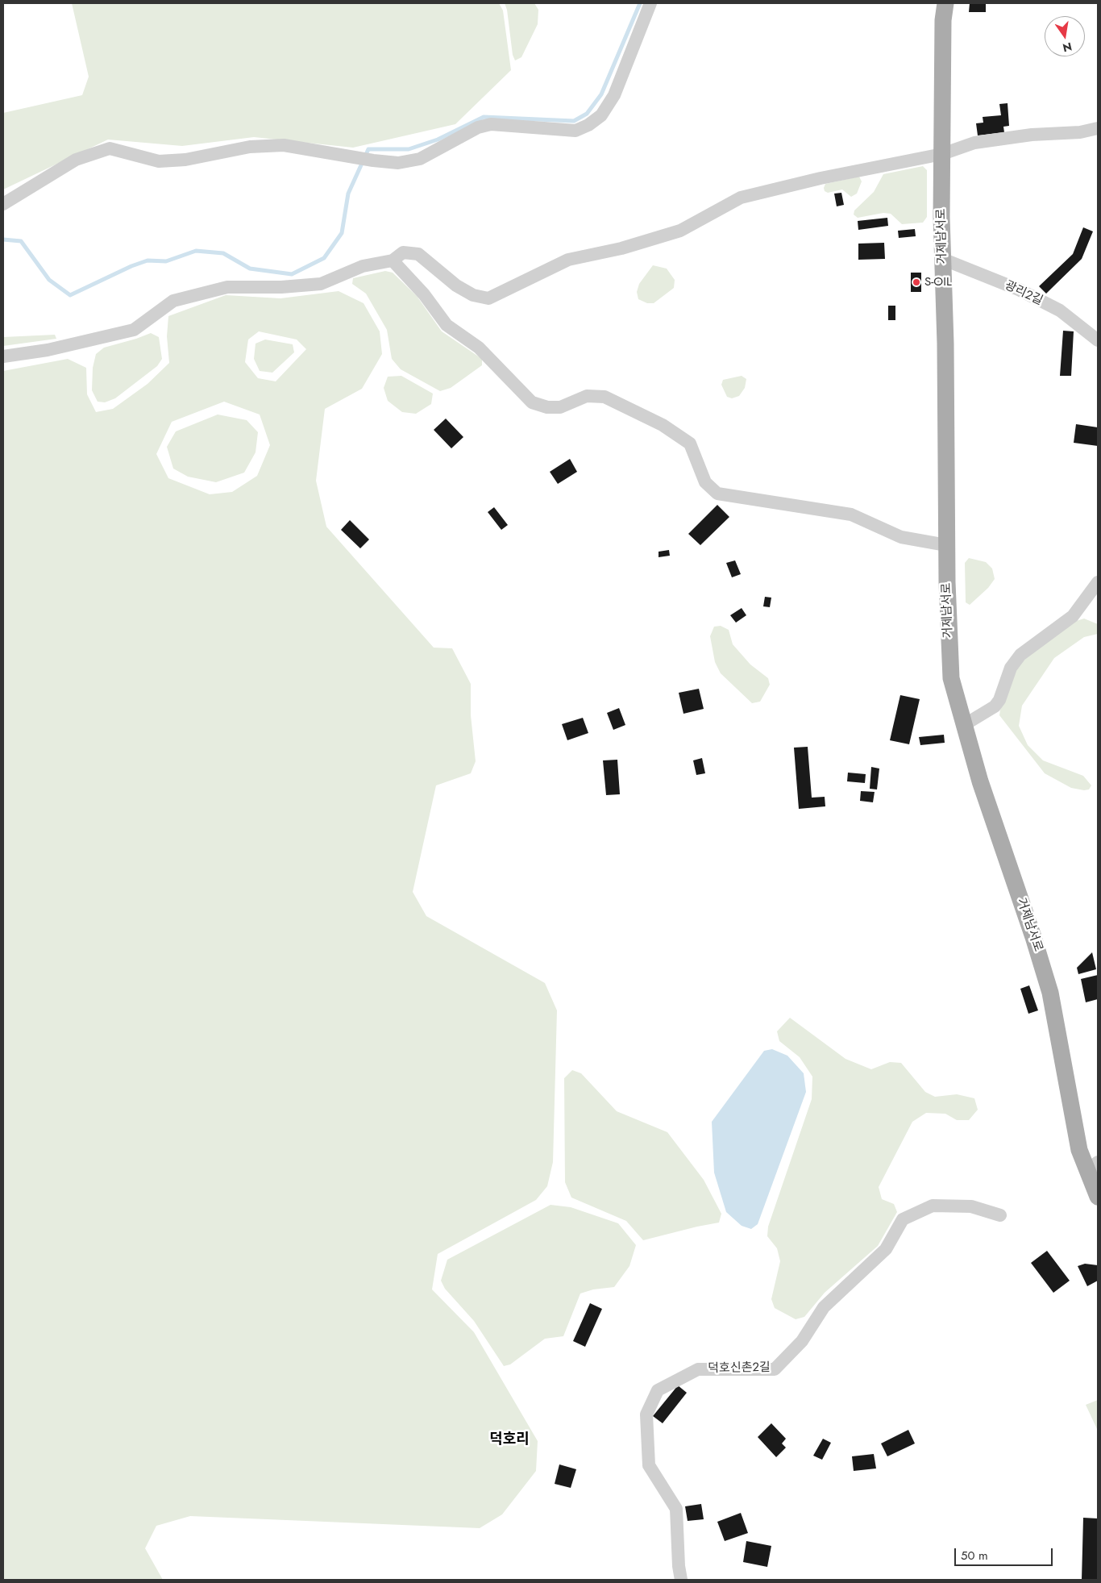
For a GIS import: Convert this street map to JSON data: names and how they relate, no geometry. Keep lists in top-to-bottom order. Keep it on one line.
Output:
{"streets":{"main road":["거제남서로"],"lane":["광리2길","덕호신촌2길"]},"crossings":[["거제남서로","광리2길"]],"districts":["덕호리"],"places":["S-OIL"],"scale_bar":"50 m","north":"bottom"}
